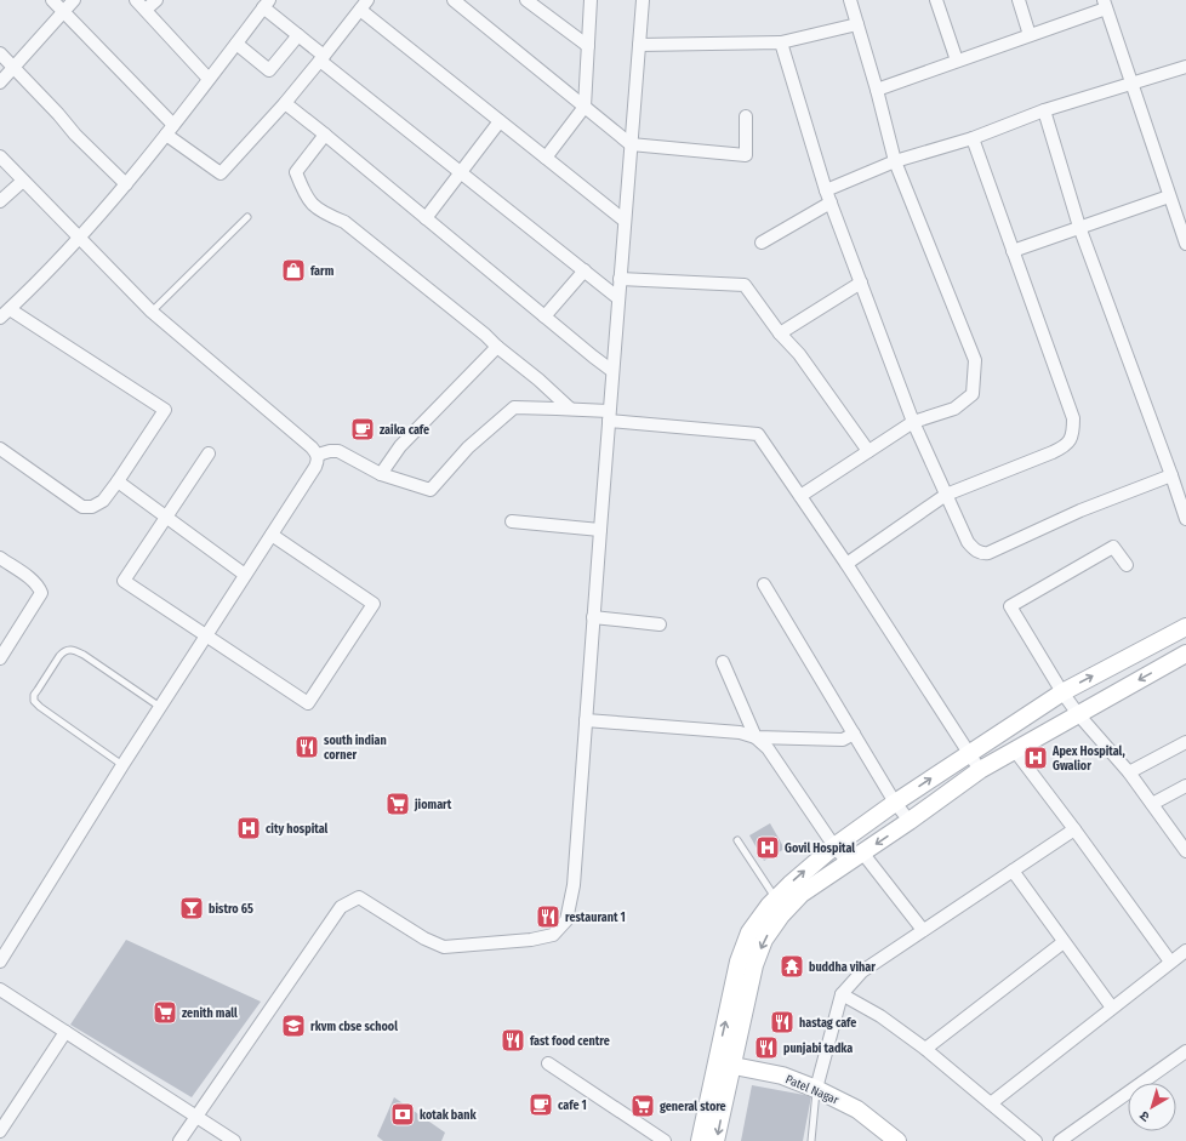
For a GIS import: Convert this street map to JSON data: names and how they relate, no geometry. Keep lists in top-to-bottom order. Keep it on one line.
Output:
{"streets":{"main road":["Patel Nagar"]},"places":{"shop":["farm"],"cafe":["zaika cafe","cafe 1"],"restaurant":["south indian corner","restaurant 1","hastag cafe","fast food centre","punjabi tadka"],"hospital":["Apex Hospital, Gwalior","city hospital","Govil Hospital"],"supermarket":["jiomart","zenith mall","general store"],"bar":["bistro 65"],"temple":["buddha vihar"],"school or university":["rkvm cbse school"],"bank":["kotak bank"]},"north":"bottom left"}
